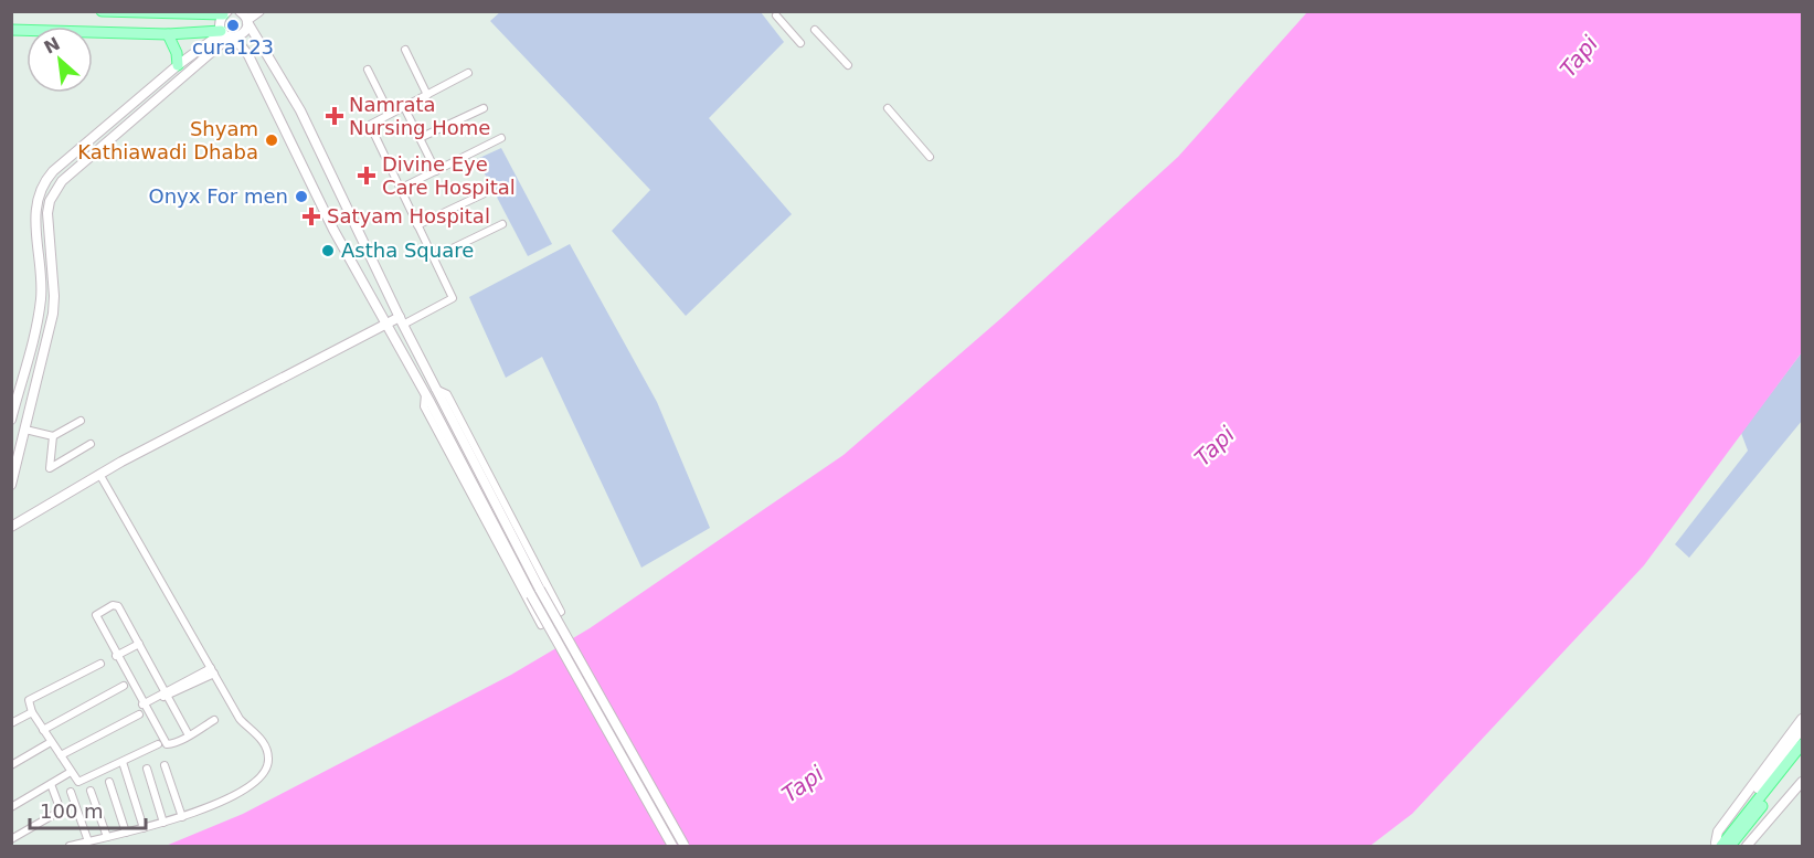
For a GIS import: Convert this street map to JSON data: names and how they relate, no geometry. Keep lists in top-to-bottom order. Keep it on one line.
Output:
{"water":["Tapi"],"places":{"other":["cura123","Shyam Kathiawadi Dhaba","Onyx For men","Astha Square"],"health":["Namrata Nursing Home","Divine Eye Care Hospital","Satyam Hospital"]},"scale_bar":"100 m","north":"top left"}
